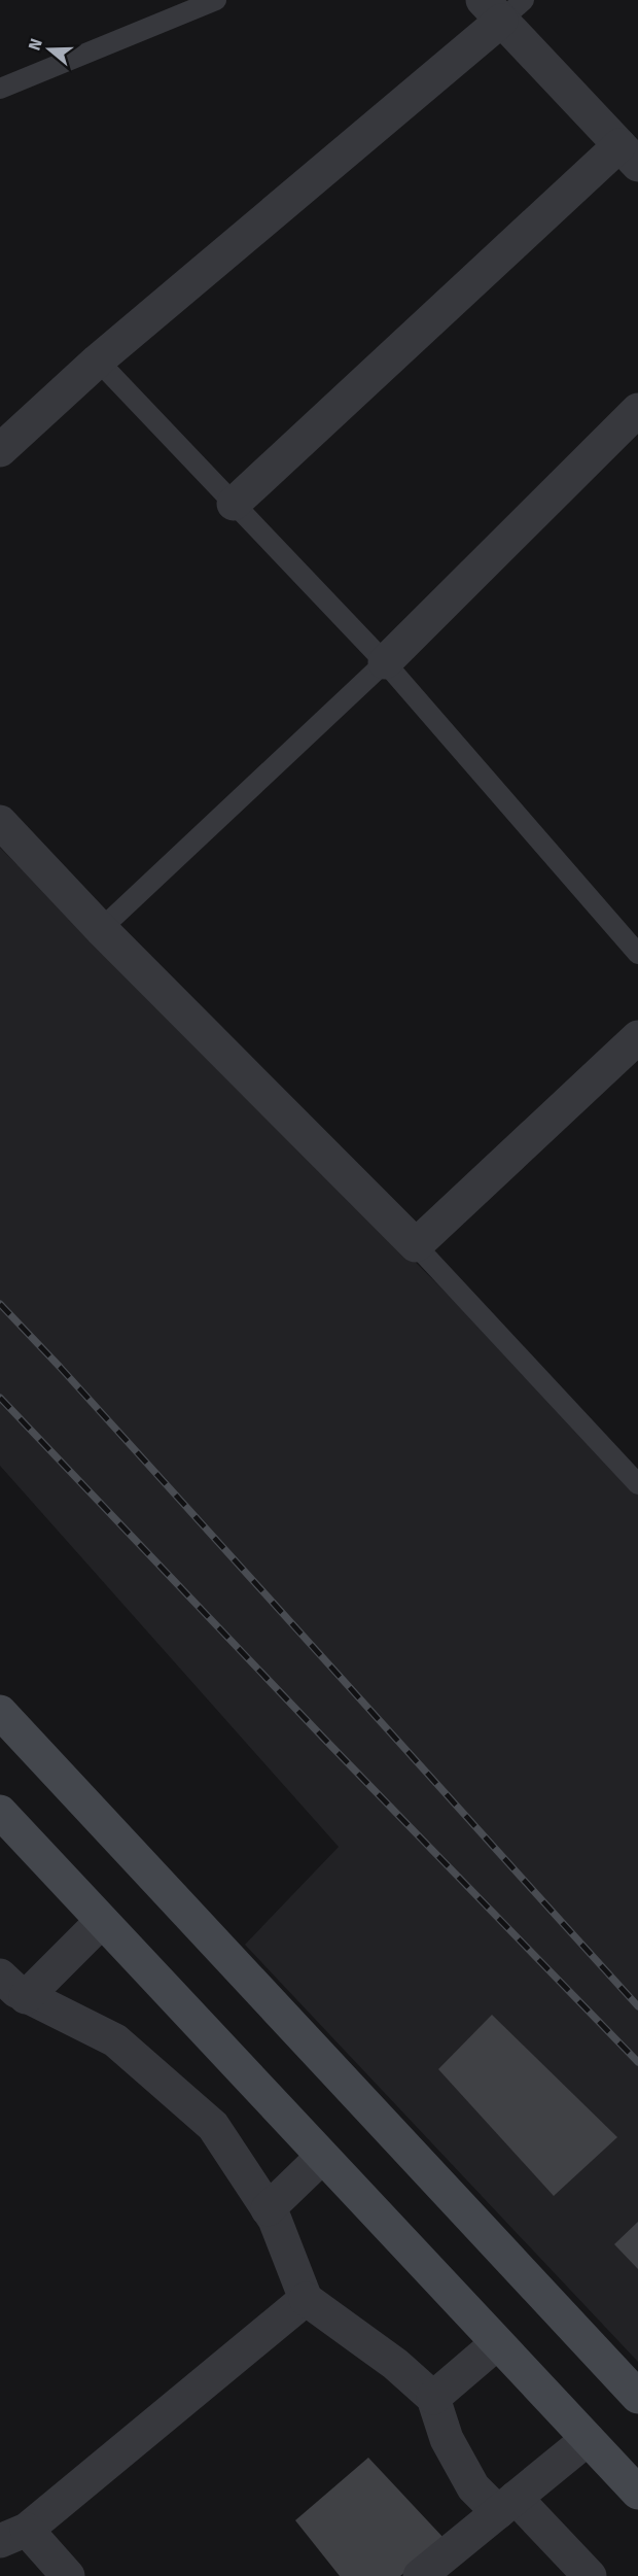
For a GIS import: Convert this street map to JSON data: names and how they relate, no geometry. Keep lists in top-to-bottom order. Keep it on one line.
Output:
{"north":"left"}
